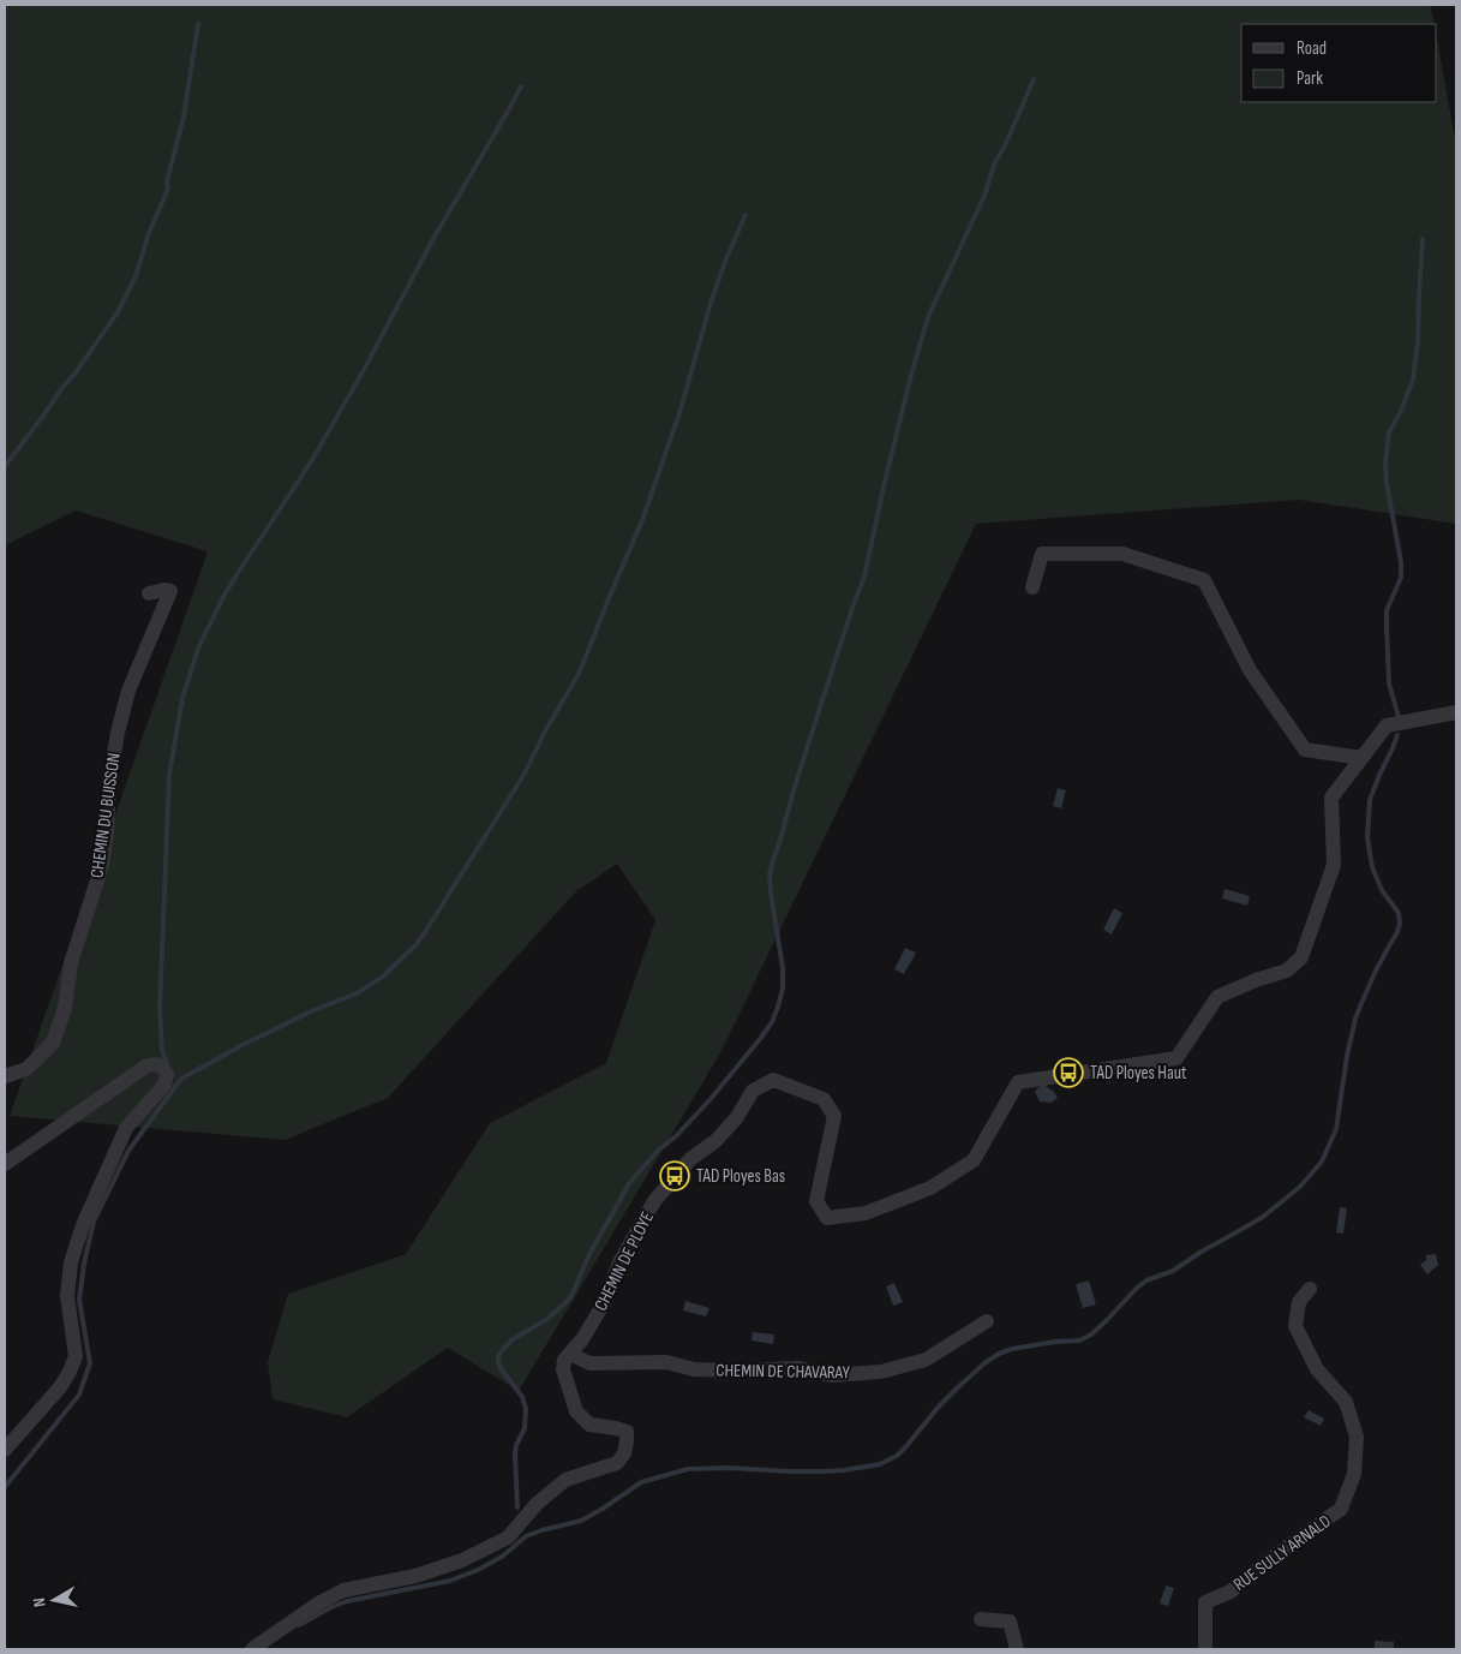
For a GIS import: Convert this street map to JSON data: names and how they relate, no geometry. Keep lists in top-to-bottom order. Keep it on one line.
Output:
{"streets":{"street":["CHEMIN DU BUISSON","CHEMIN DE PLOYE","CHEMIN DE CHAVARAY","RUE SULLY ARNALD"]},"crossings":[["CHEMIN DE PLOYE","CHEMIN DE CHAVARAY"]],"places":{"bus stop":["TAD Ployes Haut","TAD Ployes Bas"]},"legend":["Road","Park"],"north":"left"}
